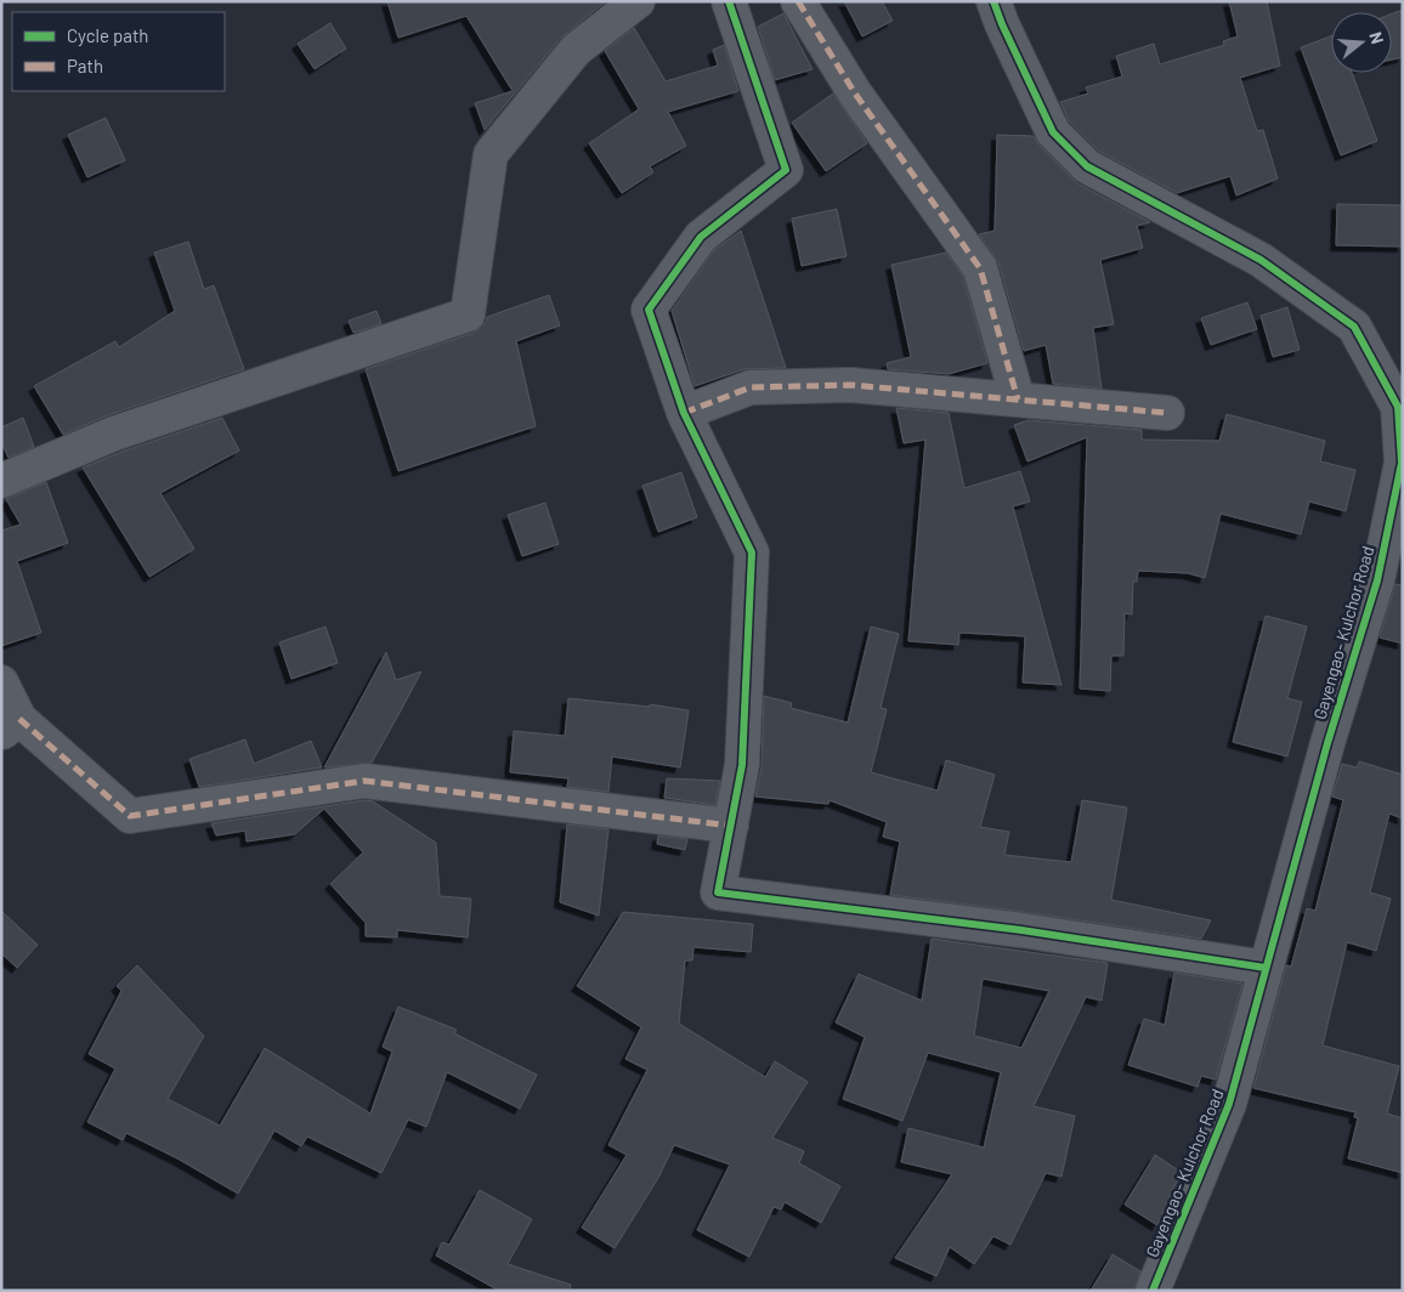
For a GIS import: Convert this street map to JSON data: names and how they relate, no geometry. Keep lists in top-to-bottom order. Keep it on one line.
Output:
{"streets":{"street":["Gayengao- Kulchor Road"]},"legend":["Cycle path","Path"],"north":"right"}
